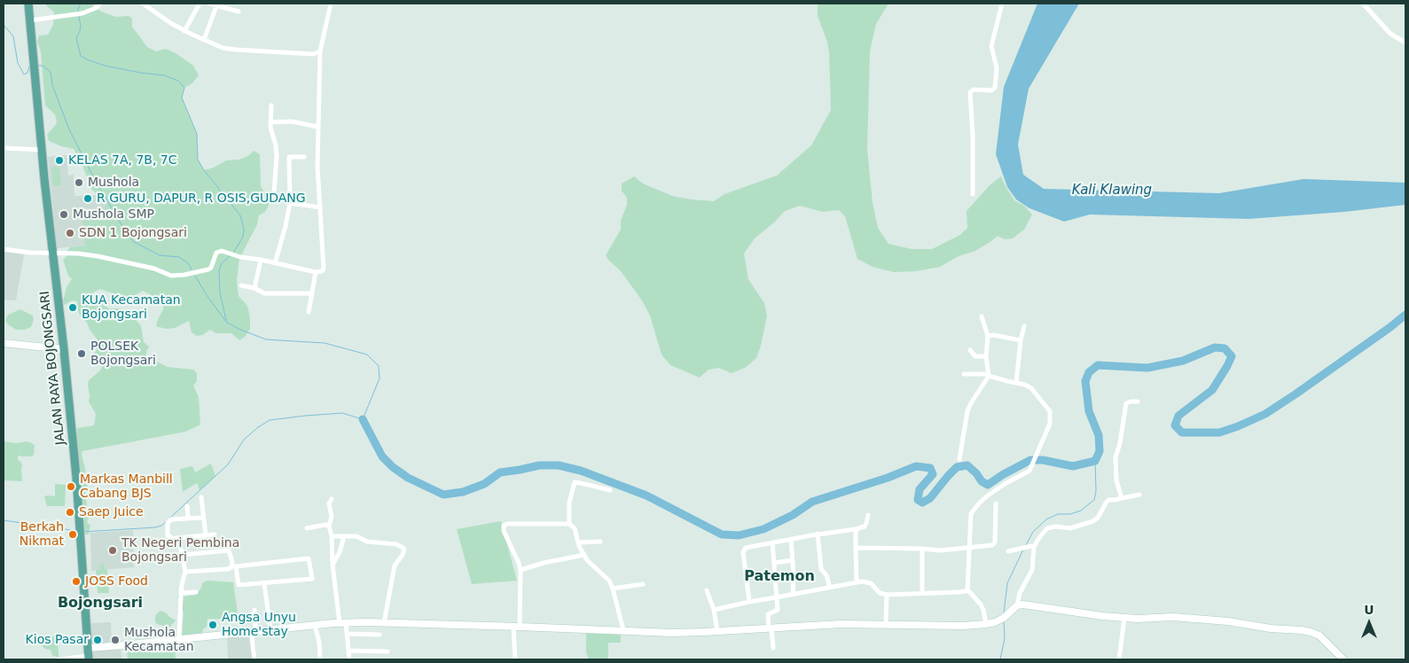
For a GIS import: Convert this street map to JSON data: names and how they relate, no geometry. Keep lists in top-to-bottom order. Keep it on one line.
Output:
{"streets":{"main road":["JALAN RAYA BOJONGSARI"]},"districts":["Patemon","Bojongsari"],"water":["Kali Klawing"],"places":["KELAS 7A, 7B, 7C","Mushola","R GURU, DAPUR, R OSIS,GUDANG","Mushola SMP","SDN 1 Bojongsari","KUA Kecamatan Bojongsari","POLSEK Bojongsari","Markas Manbill Cabang BJS","Saep Juice","Berkah Nikmat","TK Negeri Pembina Bojongsari","JOSS Food","Angsa Unyu Home'stay","Kios Pasar","Mushola Kecamatan"],"north":"top"}
